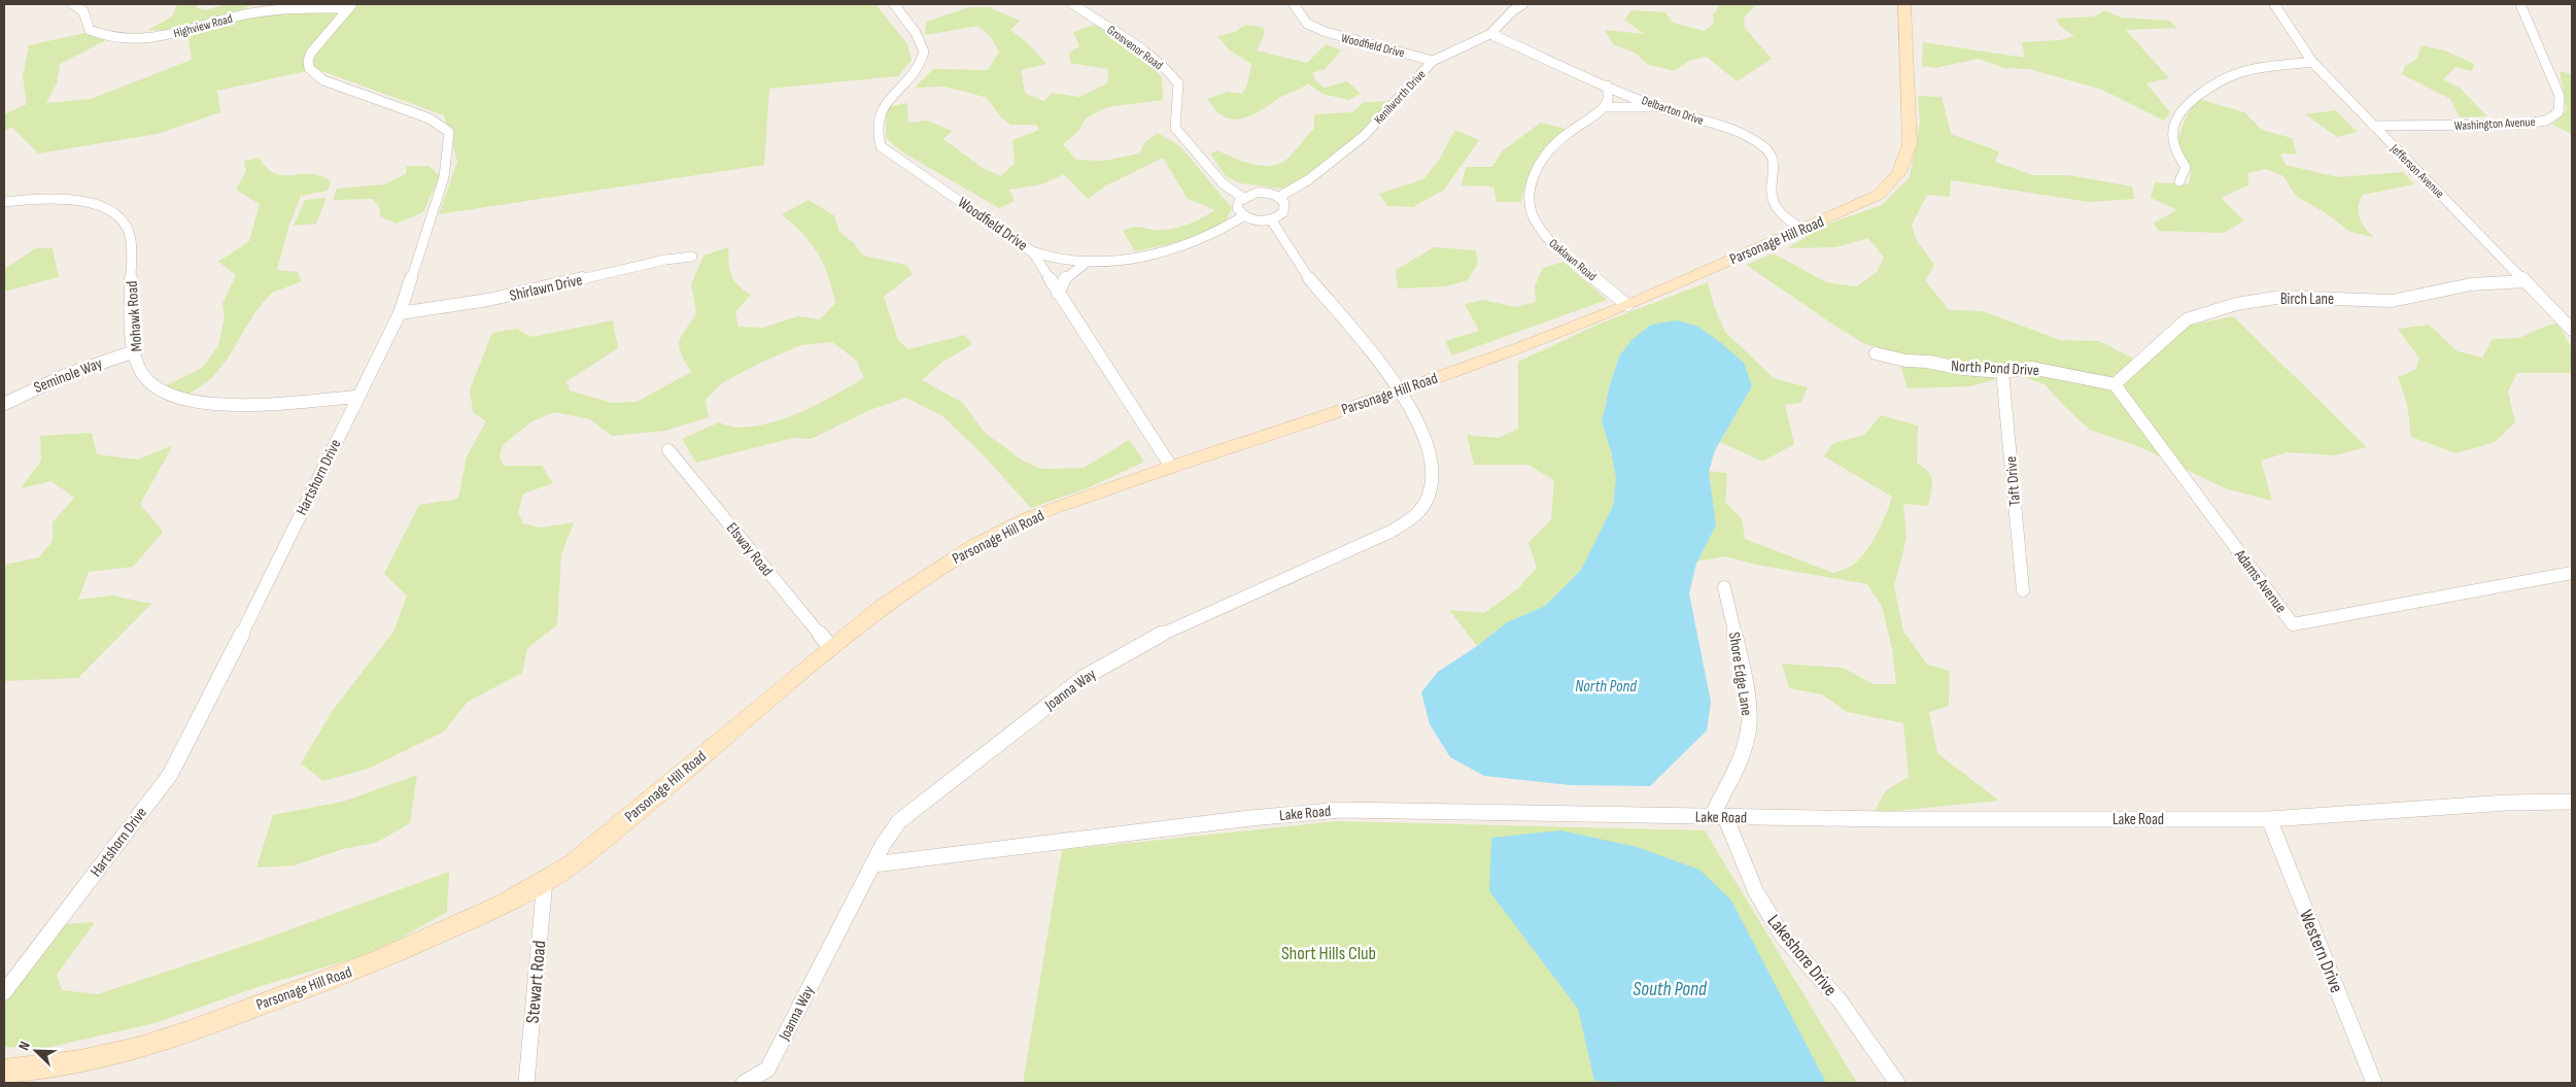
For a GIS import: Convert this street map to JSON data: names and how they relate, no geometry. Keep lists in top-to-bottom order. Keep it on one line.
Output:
{"streets":{"street":["Highview Road","Woodfield Drive","Grosvenor Road","Kenilworth Drive","Delbarton Drive","Washington Avenue","Jefferson Avenue","Parsonage Hill Road","Oaklawn Road","Shirlawn Drive","Birch Lane","Mohawk Road","North Pond Drive","Seminole Way","Hartshorn Drive","Taft Drive","Elsway Road","Adams Avenue","Shore Edge Lane","Joanna Way","Lake Road","Western Drive","Lakeshore Drive","Stewart Road"]},"crossings":[["Highview Road","Hartshorn Drive"],["Woodfield Drive","Kenilworth Drive"],["Woodfield Drive","Parsonage Hill Road"],["Kenilworth Drive","Delbarton Drive"],["Delbarton Drive","Parsonage Hill Road"],["Washington Avenue","Jefferson Avenue"],["Jefferson Avenue","Birch Lane"],["Parsonage Hill Road","Oaklawn Road"],["Parsonage Hill Road","Elsway Road"],["Parsonage Hill Road","Joanna Way"],["Parsonage Hill Road","Stewart Road"],["Shirlawn Drive","Hartshorn Drive"],["Birch Lane","North Pond Drive"],["Birch Lane","Adams Avenue"],["Mohawk Road","Seminole Way"],["Mohawk Road","Hartshorn Drive"],["North Pond Drive","Taft Drive"],["North Pond Drive","Adams Avenue"],["Shore Edge Lane","Lake Road"],["Shore Edge Lane","Lakeshore Drive"],["Joanna Way","Lake Road"],["Lake Road","Western Drive"],["Lake Road","Lakeshore Drive"]],"water":["North Pond","South Pond"],"parks":["Short Hills Club"],"north":"top left"}
